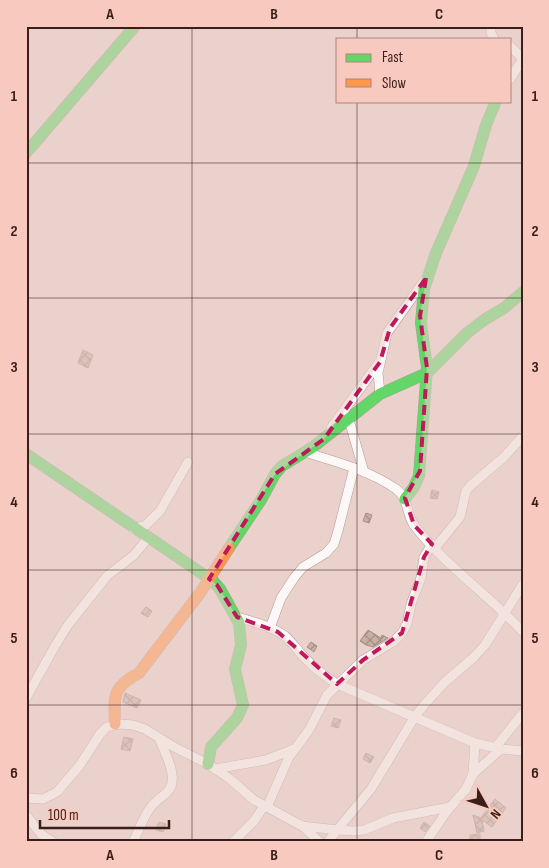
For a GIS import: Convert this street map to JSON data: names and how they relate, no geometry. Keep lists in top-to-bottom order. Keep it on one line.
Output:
{"legend":["Fast","Slow"],"scale_bar":"100 m","north":"bottom right","grid":{"columns":["A","B","C"],"rows":["1","2","3","4","5","6"]}}
